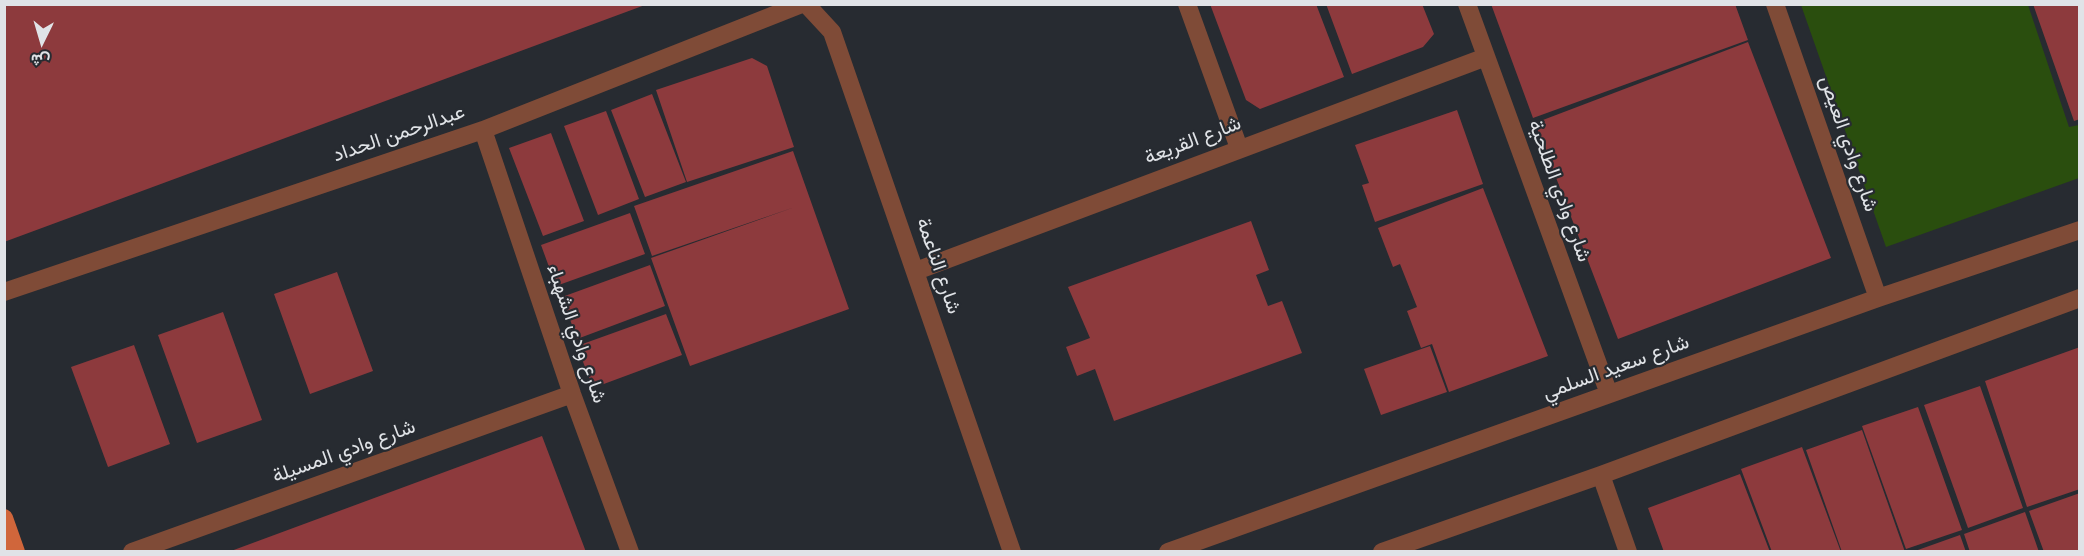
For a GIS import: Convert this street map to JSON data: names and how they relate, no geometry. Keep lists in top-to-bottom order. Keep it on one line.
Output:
{"streets":{"street":["عبدالرحمن الحداد","شارع القريعة","شارع وادي العيص","شارع وادي الطلحية","شارع الناعمة","شارع وادي الشهباء","شارع سعيد السلمي","شارع وادي المسيلة"]},"crossings":[["عبدالرحمن الحداد","شارع وادي الشهباء"],["شارع القريعة","شارع وادي الطلحية"],["شارع القريعة","شارع الناعمة"],["شارع وادي العيص","شارع سعيد السلمي"],["شارع وادي الطلحية","شارع سعيد السلمي"],["شارع وادي الشهباء","شارع وادي المسيلة"]],"north":"bottom"}
